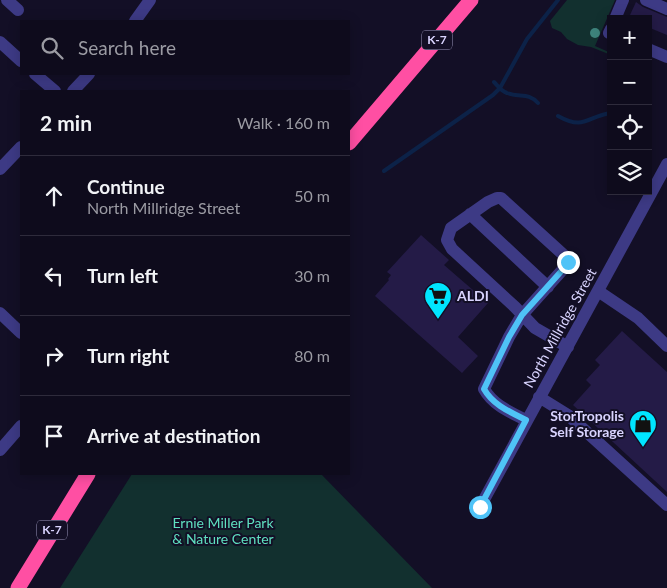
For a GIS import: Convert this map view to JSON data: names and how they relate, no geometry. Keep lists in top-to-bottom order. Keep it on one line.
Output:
{"streets":{"highway":["K-7"],"street":["North Millridge Street"]},"parks":["Ernie Miller Park & Nature Center"],"places":{"supermarket":["ALDI"],"shop":["StorTropolis Self Storage"]},"page":{"map_buttons":["+","−"],"search":"Search here","heading":["2 min","Walk · 160 m"],"list":[["Continue","North Millridge Street","50 m"],["Turn left","30 m"],["Turn right","80 m"],"Arrive at destination"]}}
